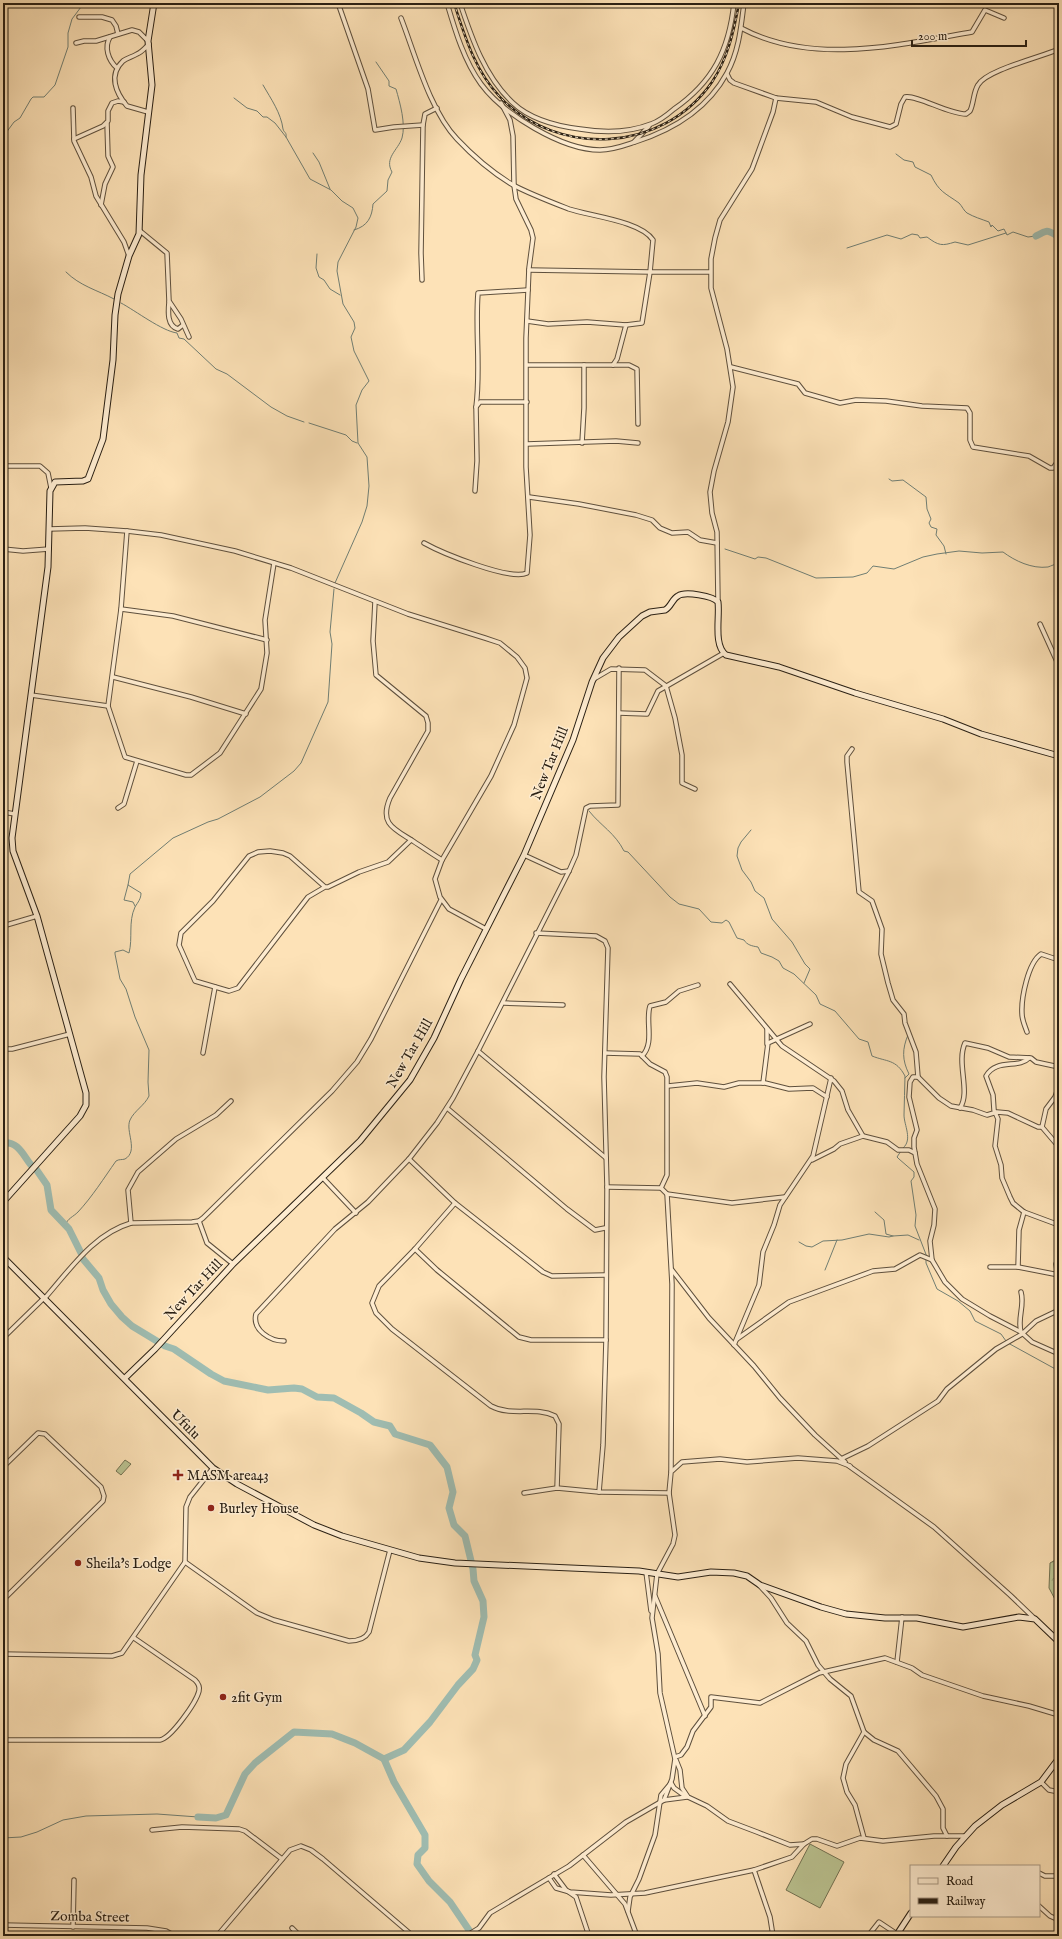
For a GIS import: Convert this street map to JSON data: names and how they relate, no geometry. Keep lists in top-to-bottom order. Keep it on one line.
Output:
{"streets":{"street":["New Tar Hill","Ufulu","Zomba Street"]},"crossings":[["New Tar Hill","Ufulu"]],"places":{"health":["MASM area43"],"other":["Burley House","Sheila's Lodge","2fit Gym"]},"legend":["Road","Railway"],"scale_bar":"200 m"}
